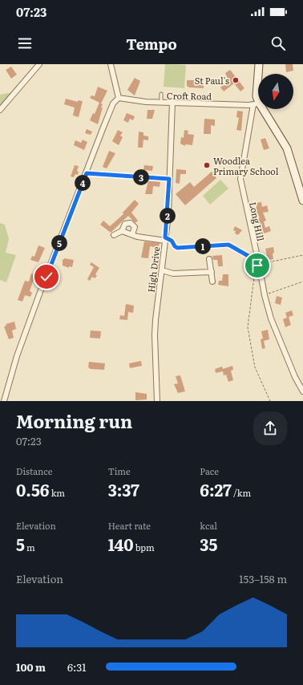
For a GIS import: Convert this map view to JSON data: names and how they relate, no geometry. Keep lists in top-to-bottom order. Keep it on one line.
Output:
{"streets":{"street":["Croft Road","Long Hill","High Drive"]},"crossings":[["Croft Road","Long Hill"],["Croft Road","High Drive"]],"places":["St Paul's","Woodlea Primary School"],"north":"bottom","page":{"status":"07:23","header":"Tempo","pins":["3","4","2","5","1"],"heading":["Morning run","07:23"],"stats":[["Distance","0.56 km"],["Time","3:37"],["Pace","6:27 /km"],["Elevation","5 m"],["Heart rate","140 bpm"],["kcal","35"]],"chart":["Elevation","153–158 m"],"list":[{"name":"100 m","note":"6:31"}]}}
